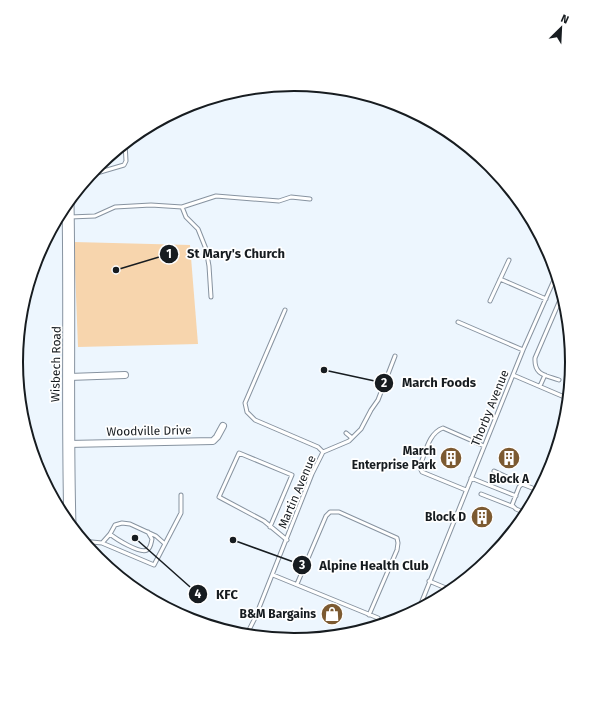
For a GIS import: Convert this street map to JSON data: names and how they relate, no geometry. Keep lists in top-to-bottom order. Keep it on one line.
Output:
{"streets":{"highway":["Wisbech Road"],"street":["Woodville Drive"],"lane":["Thorby Avenue","Martin Avenue"]},"crossings":[["Wisbech Road","Woodville Drive"]],"places":{"other":["St Mary's Church","March Foods","KFC","Alpine Health Club"],"building":["March Enterprise Park","Block A","Block D"],"shop":["B&M Bargains"]},"north":"top right"}
